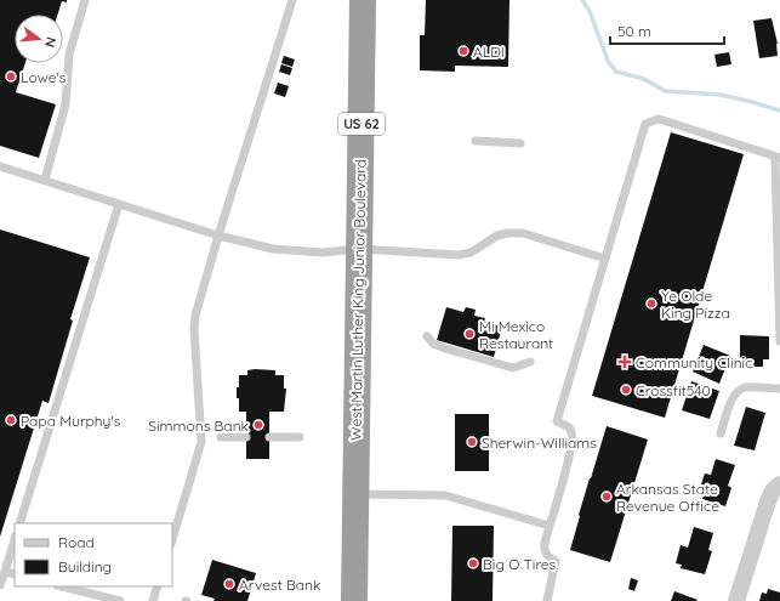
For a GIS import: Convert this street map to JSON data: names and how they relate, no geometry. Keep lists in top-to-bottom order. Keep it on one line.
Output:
{"streets":{"highway":["US 62","West Martin Luther King Junior Boulevard"]},"places":{"other":["ALDI","Lowe's","Ye Olde King Pizza","Mi Mexico Restaurant","Crossfit540","Papa Murphy's","Simmons Bank","Sherwin-Williams","Arkansas State Revenue Office","Big O Tires","Arvest Bank"],"health":["Community Clinic"]},"legend":["Road","Building"],"scale_bar":"50 m","north":"right"}
